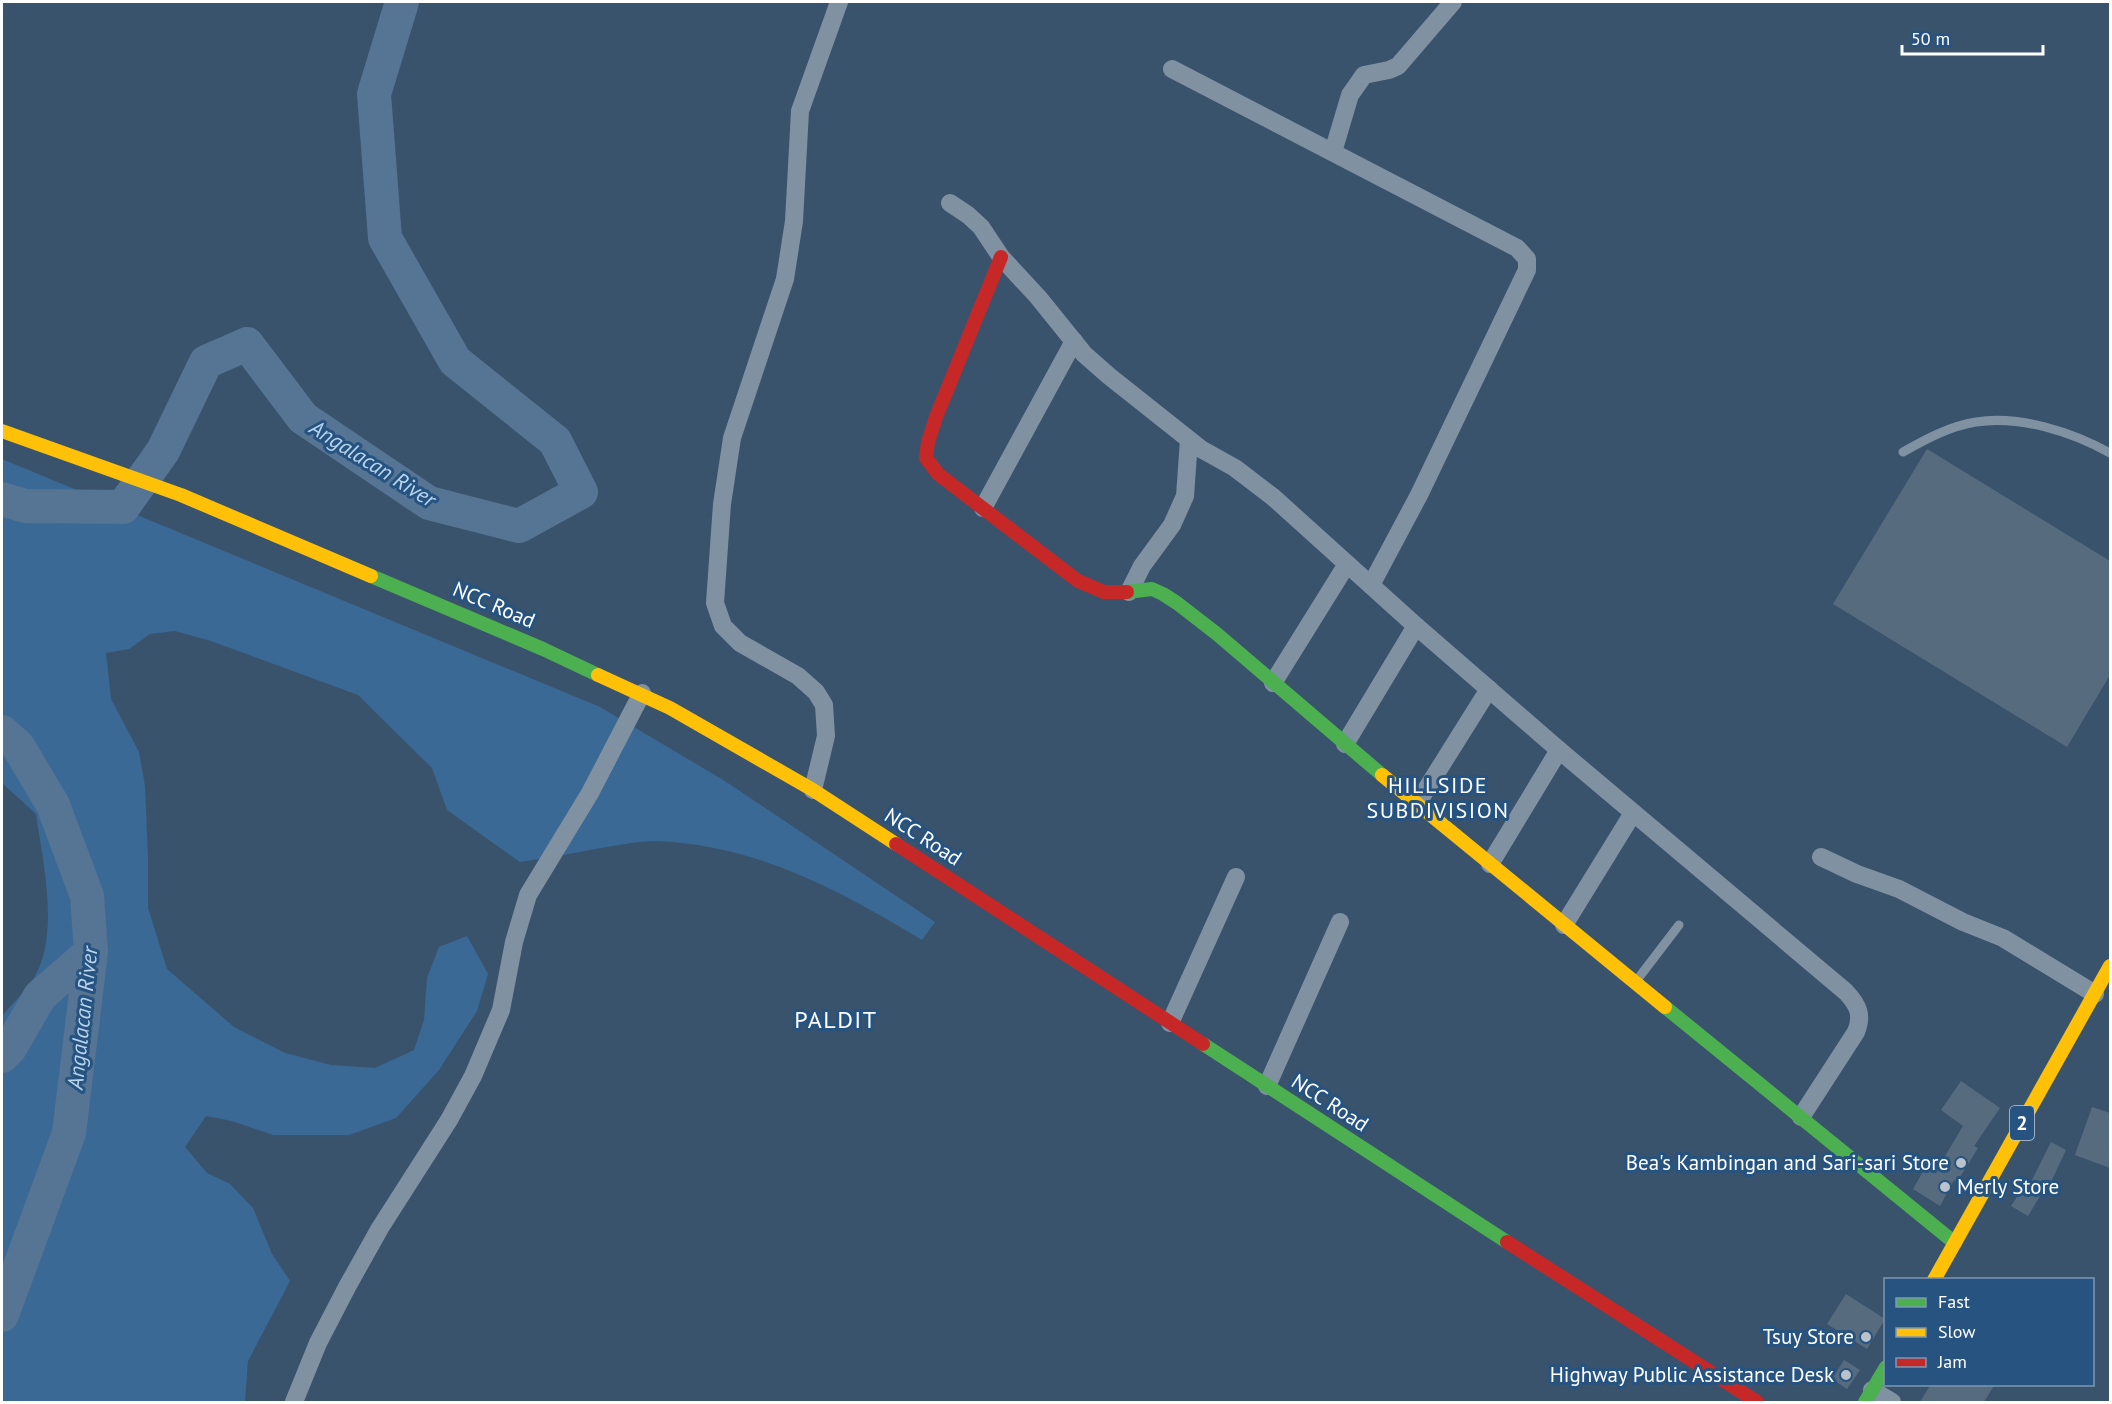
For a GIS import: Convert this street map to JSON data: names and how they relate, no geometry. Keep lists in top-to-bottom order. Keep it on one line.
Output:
{"streets":{"main road":["NCC Road","2"]},"districts":["HILLSIDE SUBDIVISION","PALDIT"],"water":["Angalacan River"],"places":["Bea's Kambingan and Sari-sari Store","Merly Store","Tsuy Store","Highway Public Assistance Desk"],"legend":["Fast","Slow","Jam"],"scale_bar":"50 m"}
